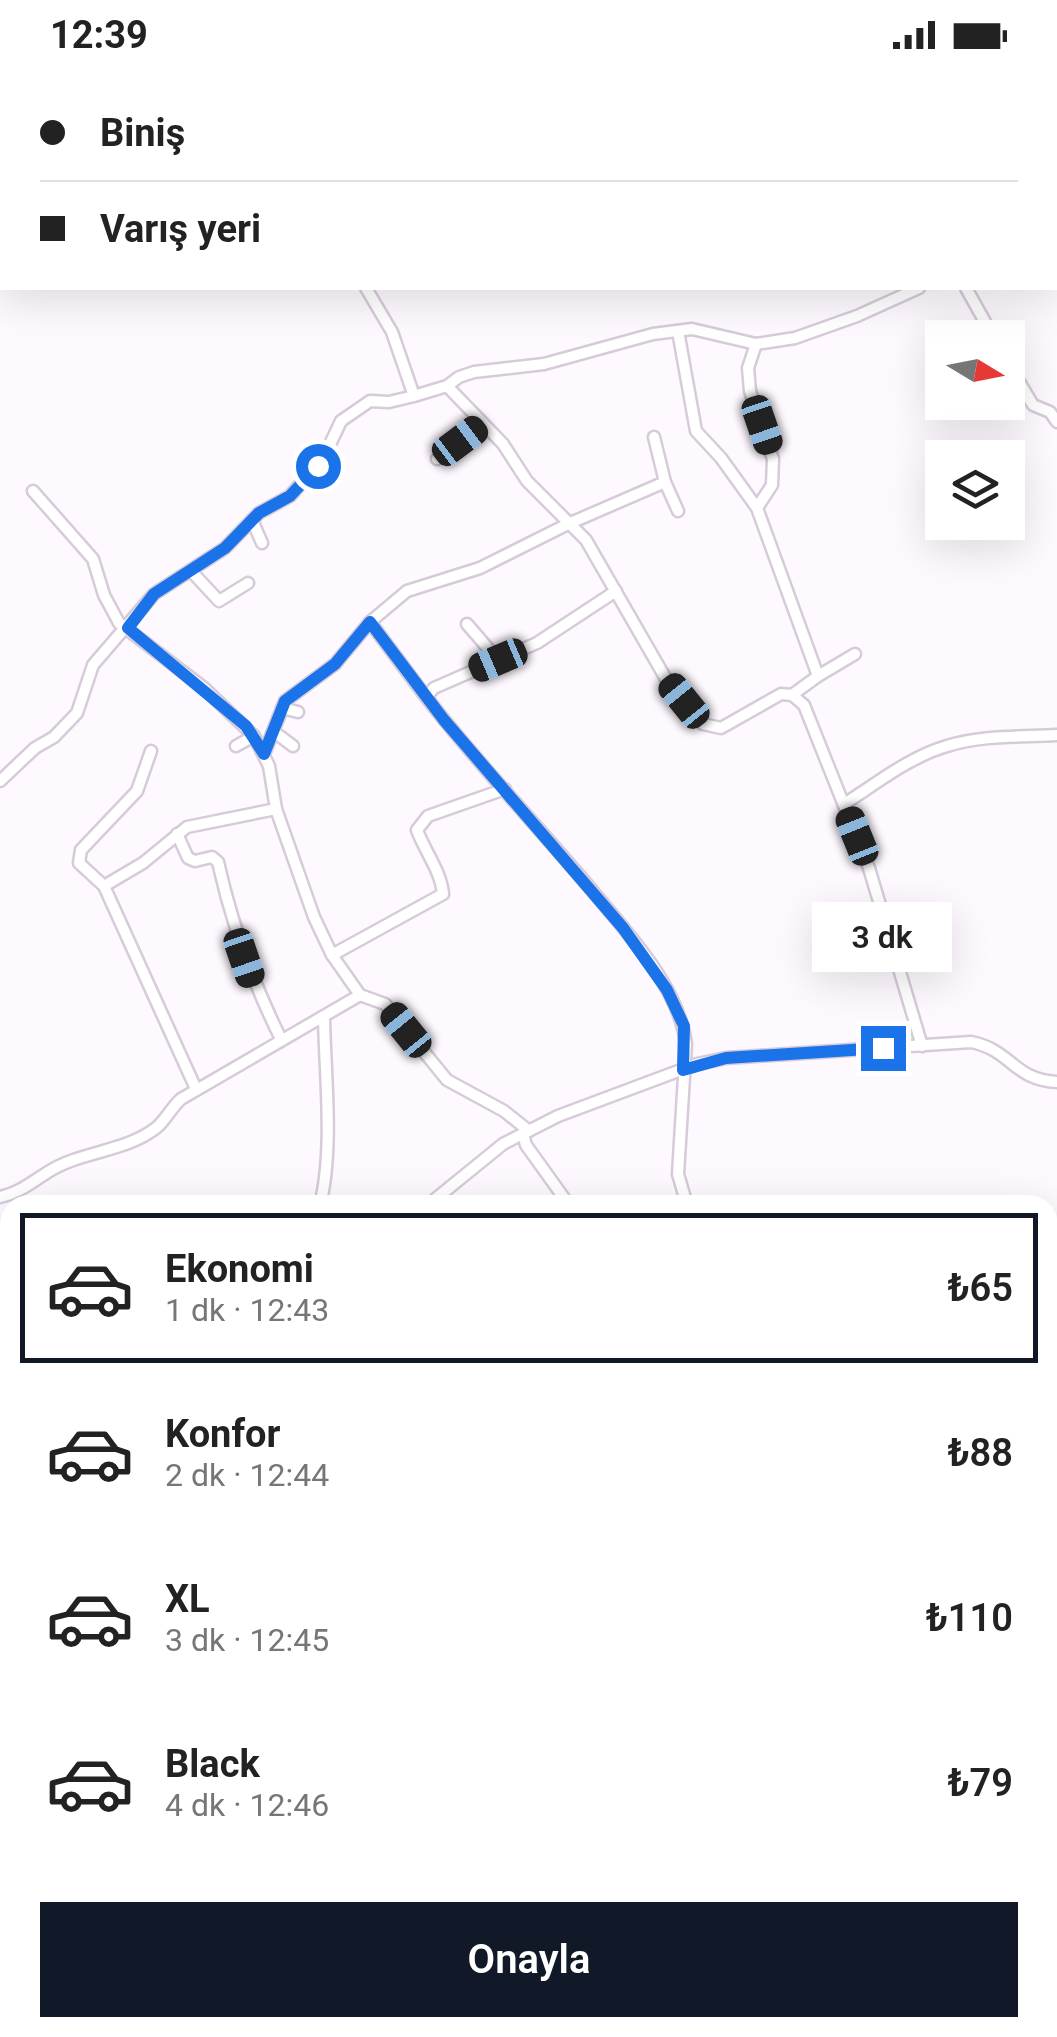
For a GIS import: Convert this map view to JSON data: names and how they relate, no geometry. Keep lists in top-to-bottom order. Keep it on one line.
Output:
{"north":"right","page":{"status":"12:39","banner":["Biniş","Varış yeri"],"bubble":"3 dk","list":[{"name":"Ekonomi","note":"1 dk · 12:43","value":"₺65"},{"name":"Konfor","note":"2 dk · 12:44","value":"₺88"},{"name":"XL","note":"3 dk · 12:45","value":"₺110"},{"name":"Black","note":"4 dk · 12:46","value":"₺79"}],"buttons":"Onayla"}}
